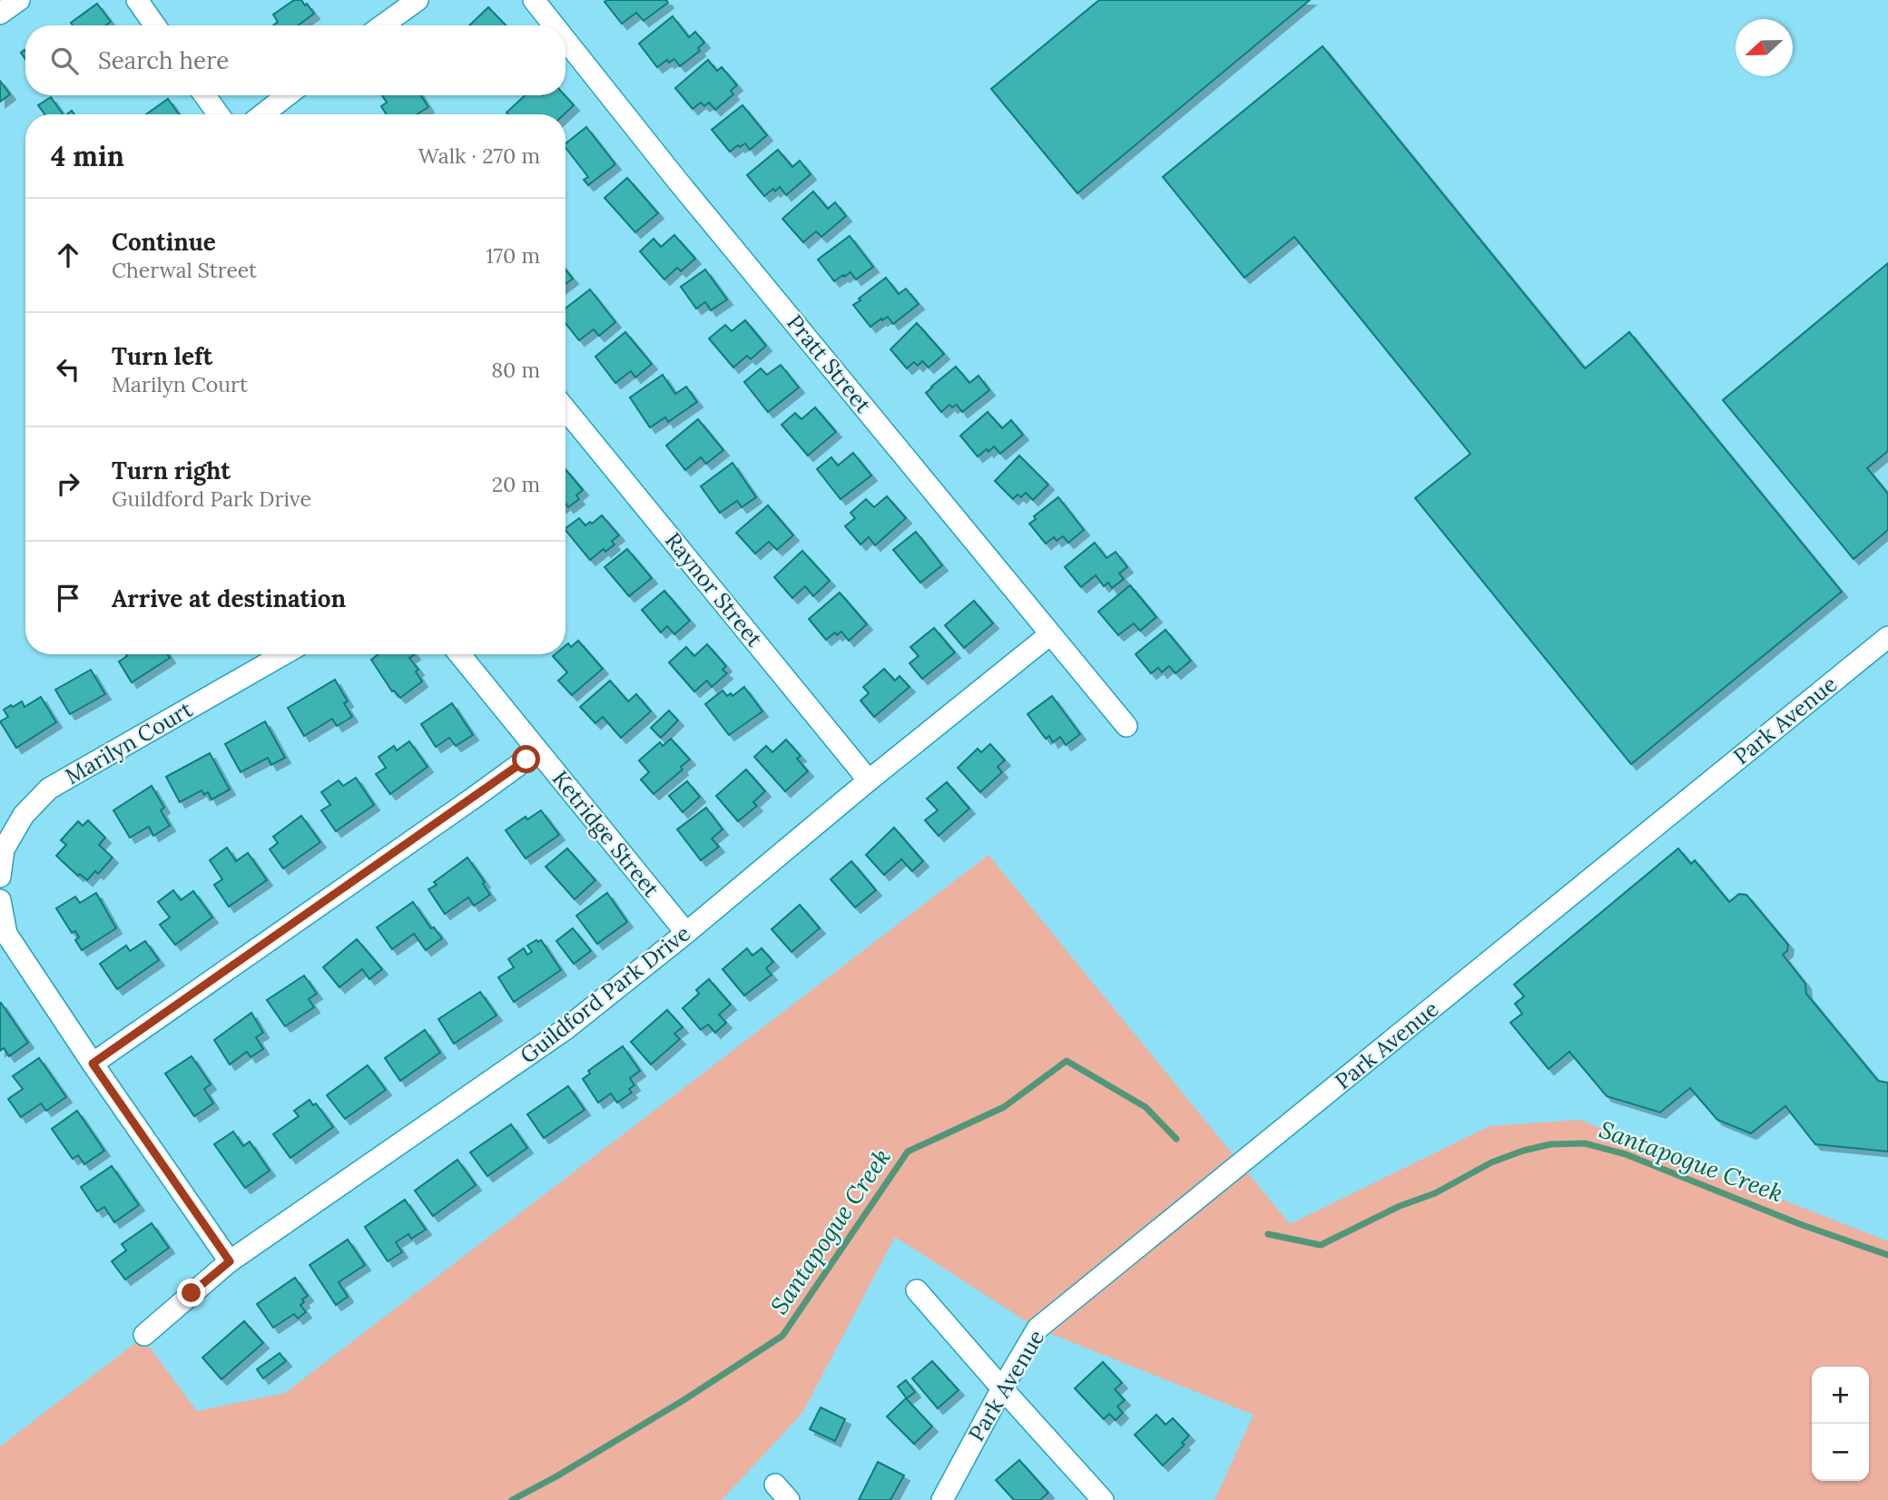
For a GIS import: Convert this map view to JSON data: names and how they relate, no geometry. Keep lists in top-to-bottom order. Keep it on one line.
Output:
{"streets":{"street":["Pratt Street","Raynor Street","Park Avenue","Marilyn Court","Ketridge Street","Guildford Park Drive"]},"crossings":[["Pratt Street","Guildford Park Drive"],["Raynor Street","Guildford Park Drive"],["Ketridge Street","Guildford Park Drive"]],"water":["Santapogue Creek"],"north":"left","page":{"search":"Search here","heading":["4 min","Walk · 270 m"],"list":[["Continue","Cherwal Street","170 m"],["Turn left","Marilyn Court","80 m"],["Turn right","Guildford Park Drive","20 m"],"Arrive at destination"],"map_buttons":["+","−"]}}
